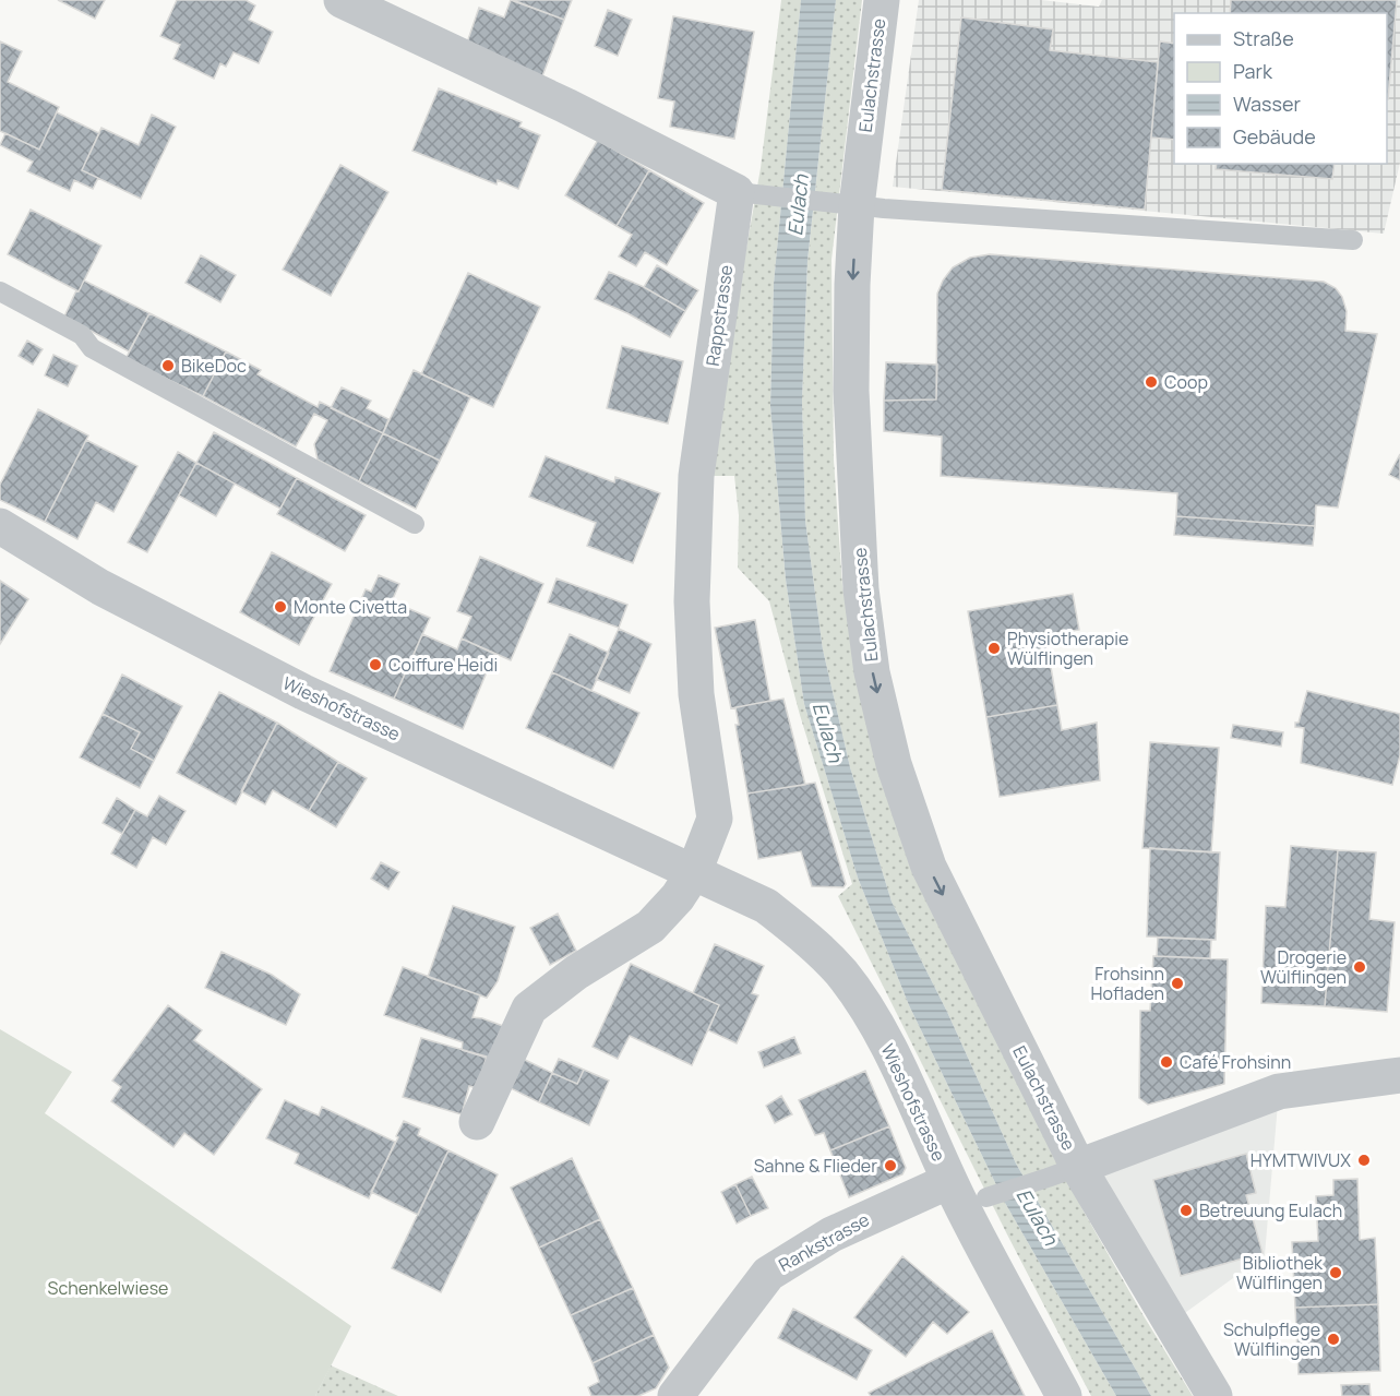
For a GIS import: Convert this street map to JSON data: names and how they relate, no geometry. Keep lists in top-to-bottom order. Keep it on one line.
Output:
{"streets":{"street":["Eulachstrasse","Rappstrasse","Wieshofstrasse","Rankstrasse"]},"crossings":[["Rappstrasse","Wieshofstrasse"],["Wieshofstrasse","Rankstrasse"]],"one_way":["Eulachstrasse"],"water":["Eulach"],"parks":["Schenkelwiese"],"places":["BikeDoc","Coop","Monte Civetta","Physiotherapie Wülflingen","Coiffure Heidi","Drogerie Wülflingen","Frohsinn Hofladen","Café Frohsinn","HYMTWIVUX","Sahne & Flieder","Betreuung Eulach","Bibliothek Wülflingen","Schulpflege Wülflingen"],"legend":["Straße","Park","Wasser","Gebäude"]}
